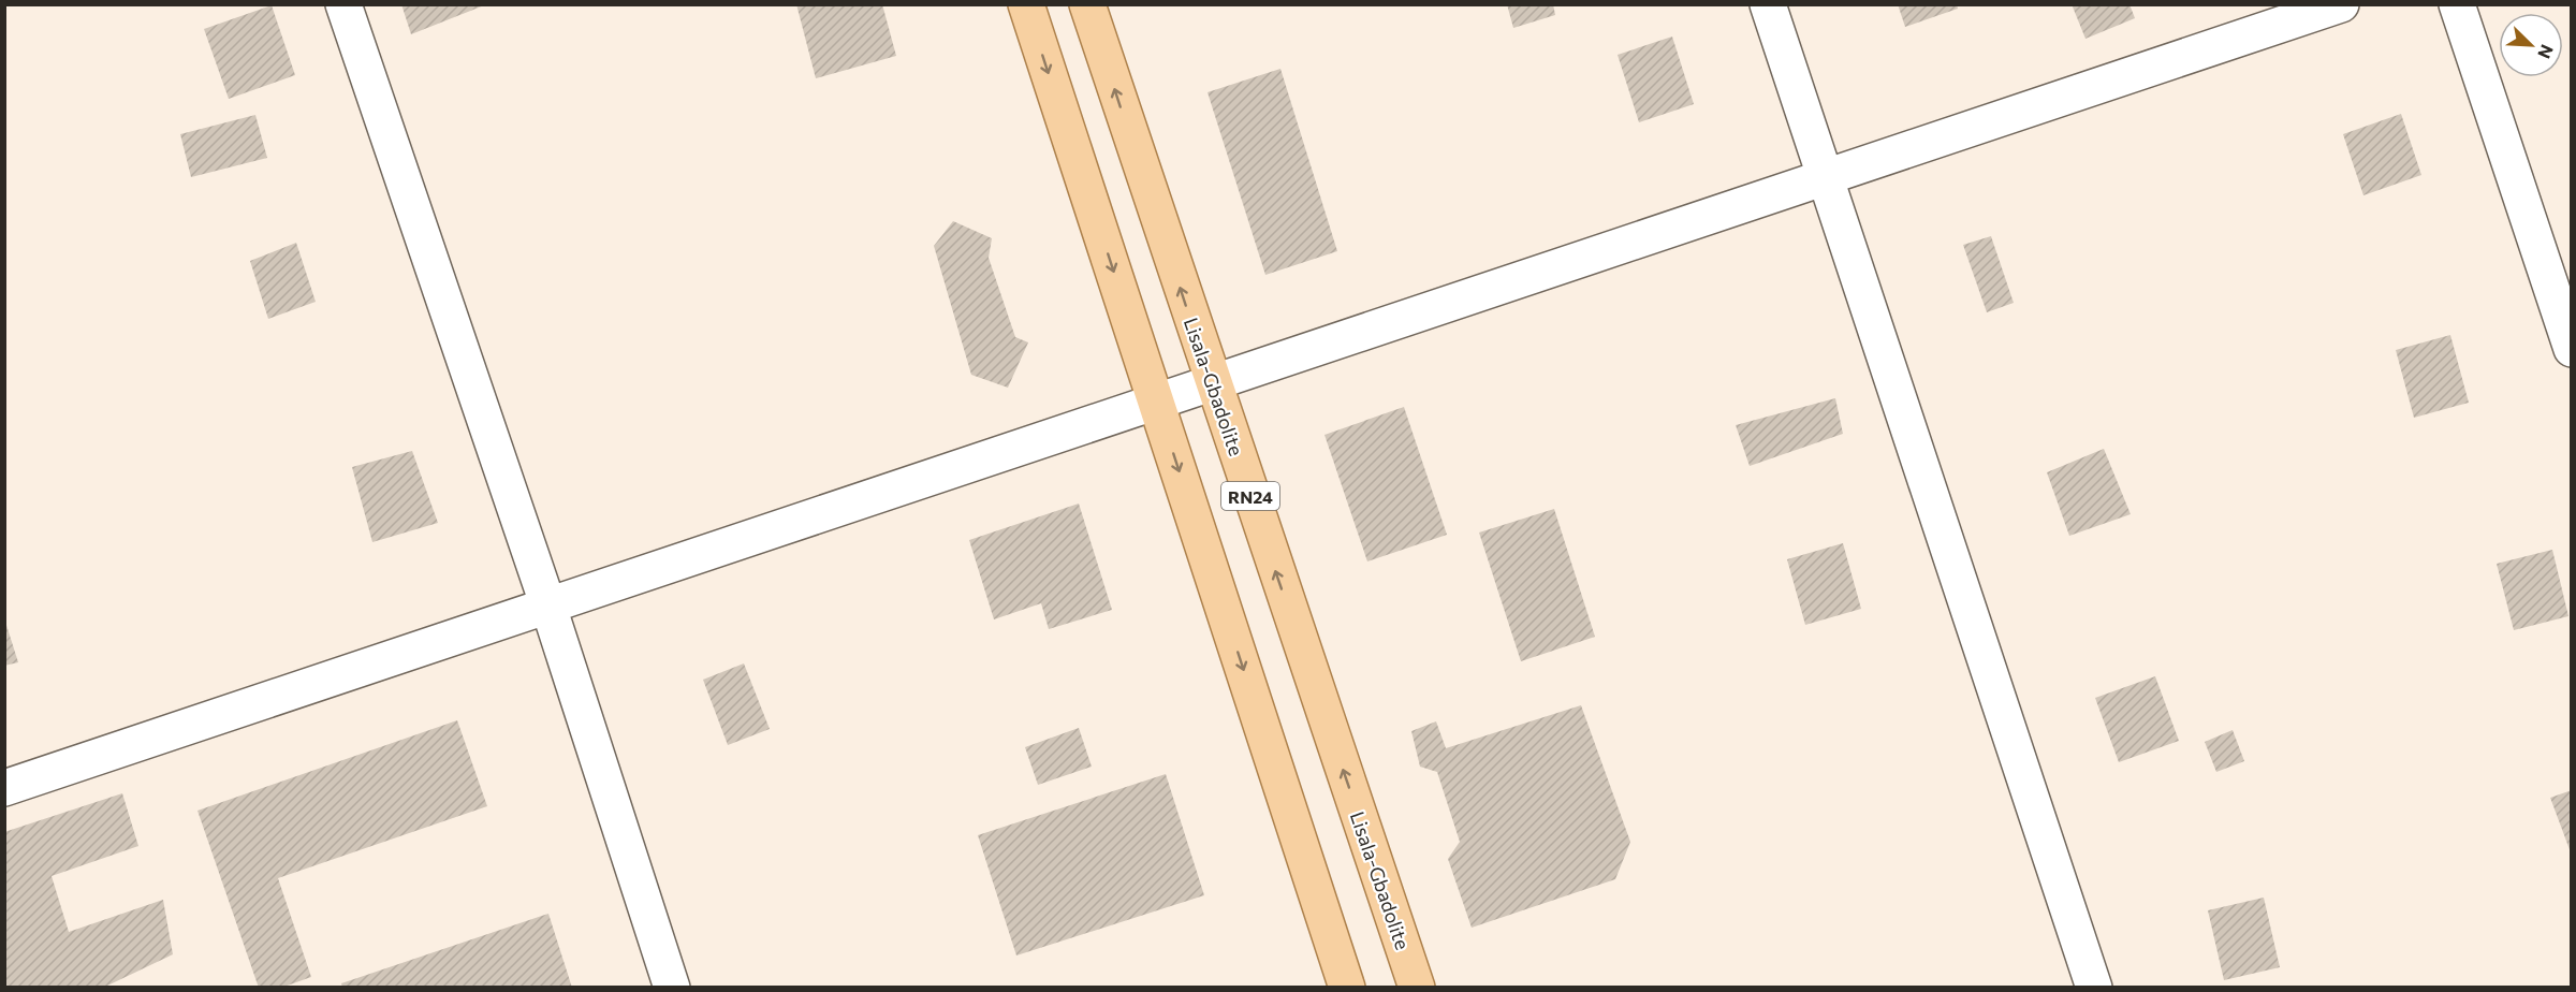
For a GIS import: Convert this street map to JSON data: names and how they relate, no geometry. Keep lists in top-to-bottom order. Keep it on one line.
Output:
{"streets":{"main road":["Lisala-Gbadolite","RN24"]},"north":"bottom right"}
